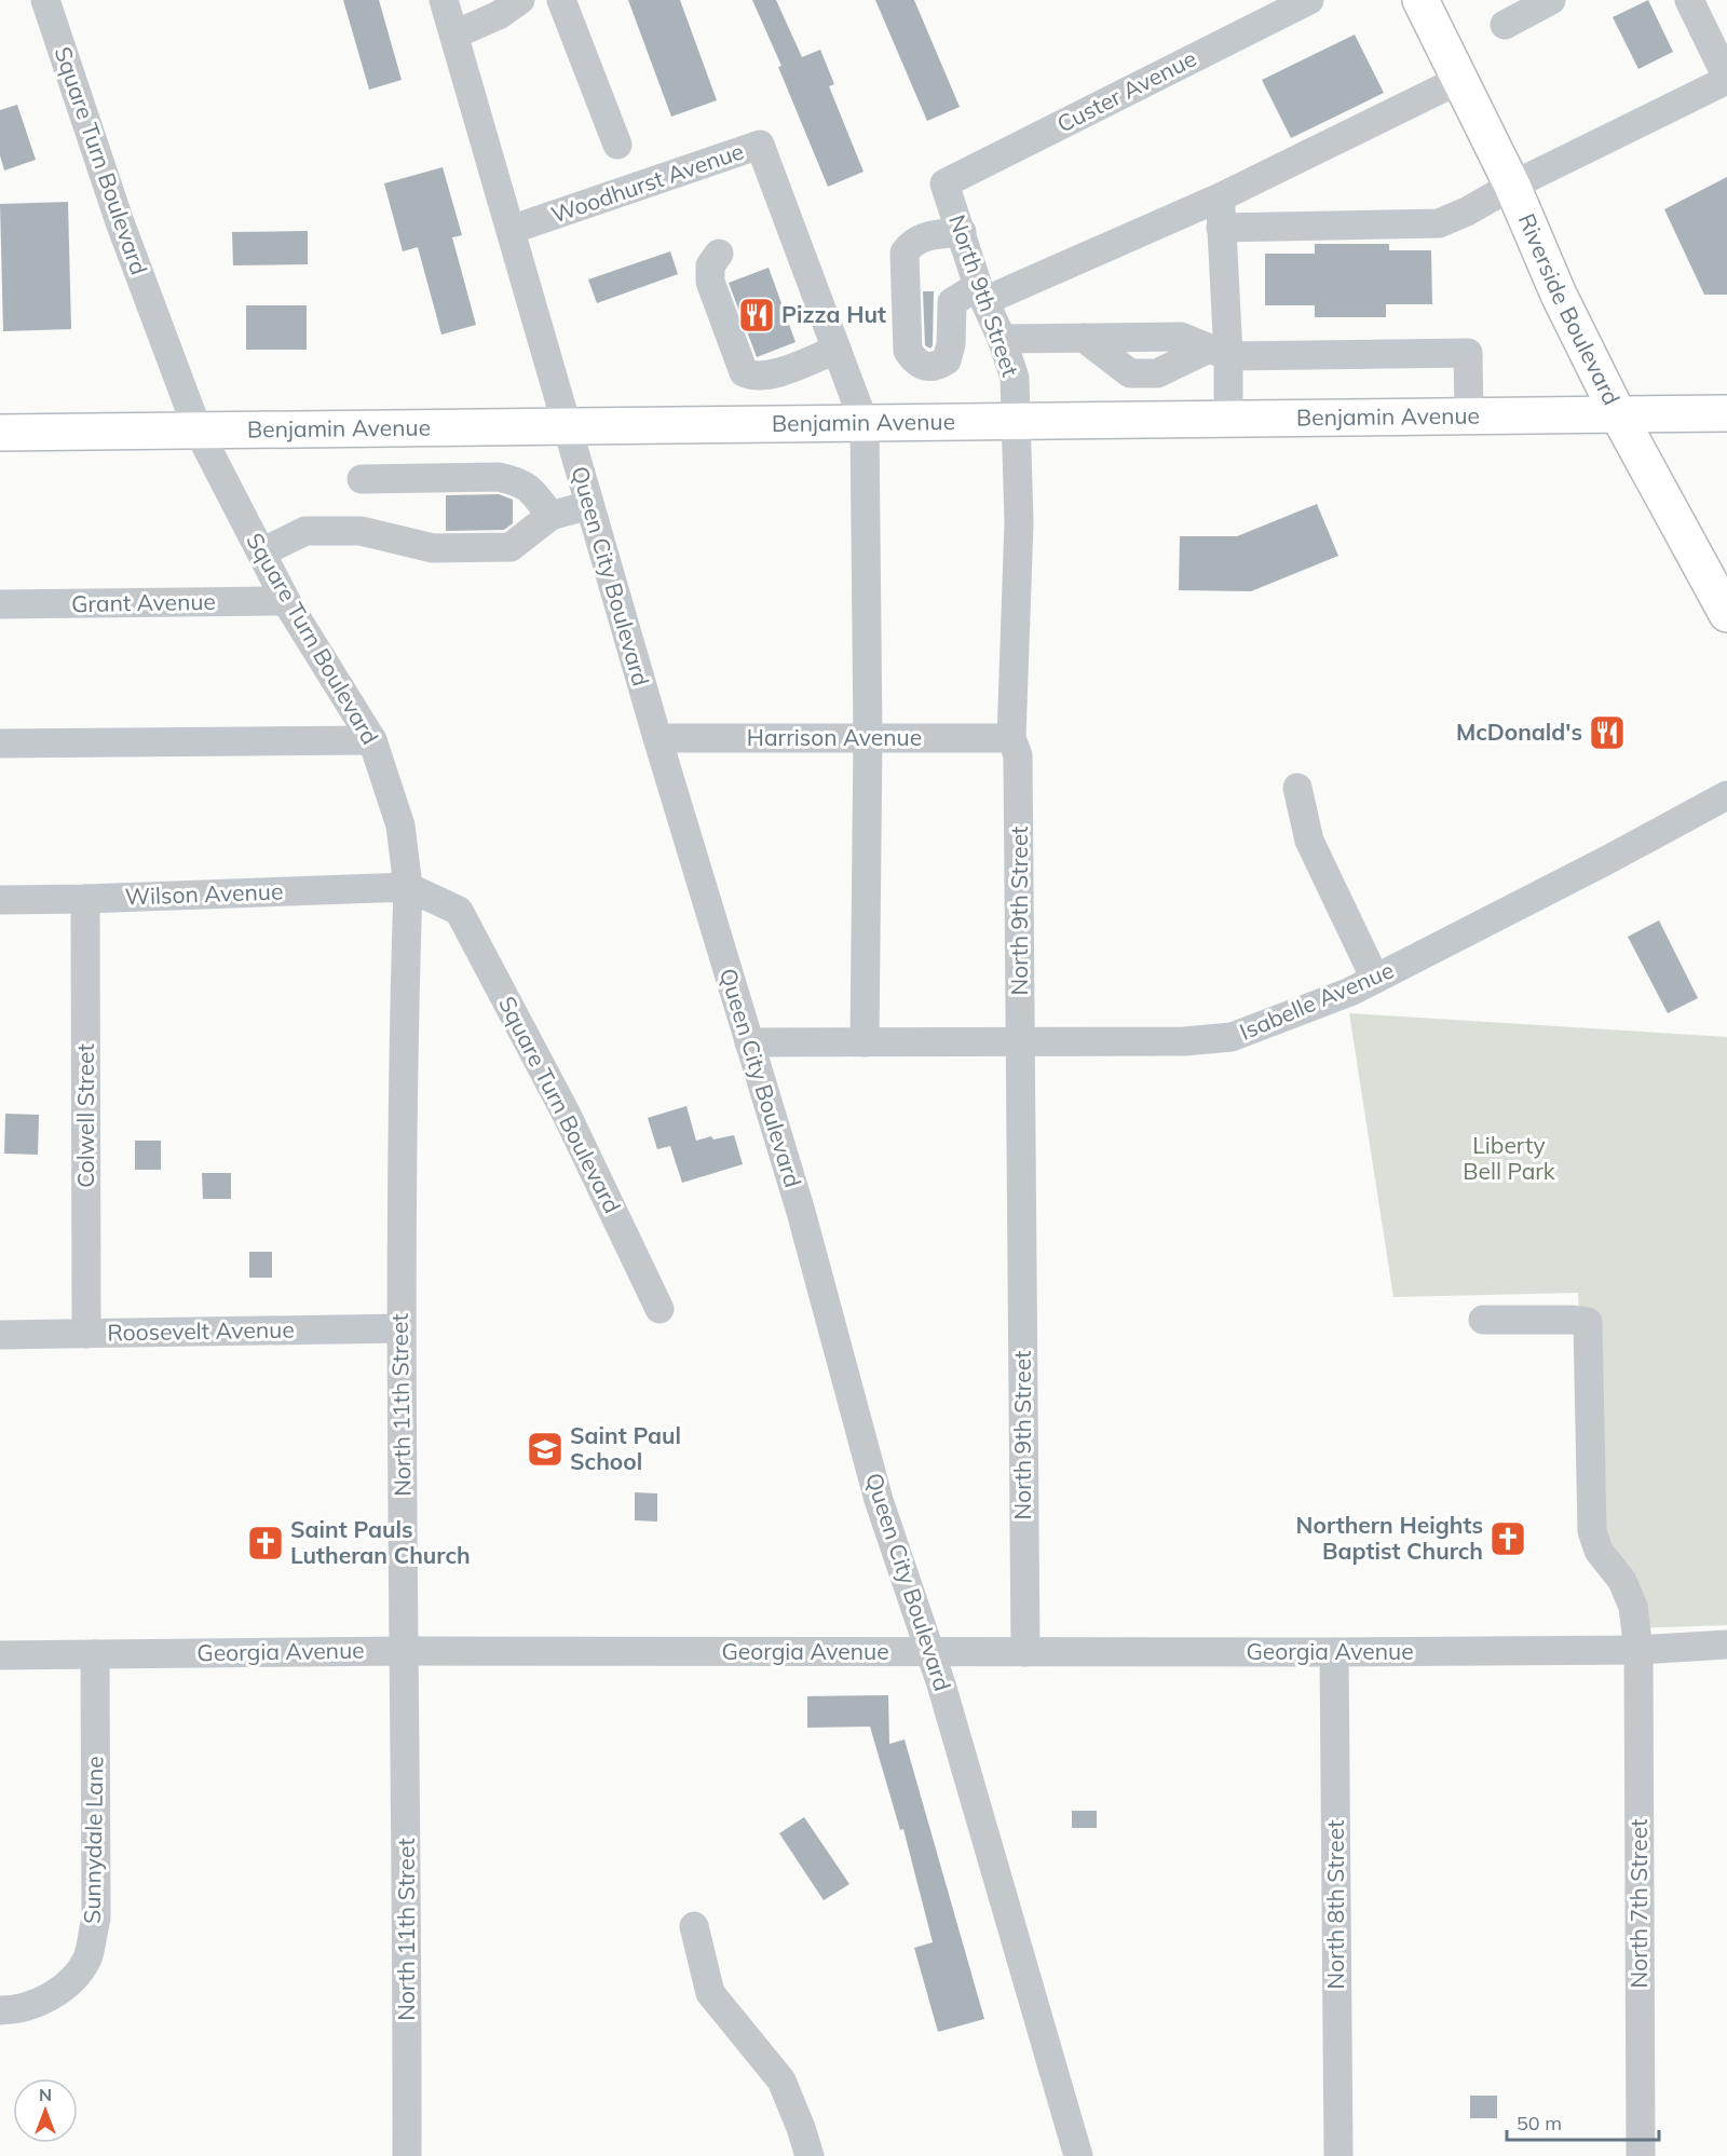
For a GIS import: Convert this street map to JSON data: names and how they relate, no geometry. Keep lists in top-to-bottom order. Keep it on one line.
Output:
{"streets":{"main road":["Riverside Boulevard","Benjamin Avenue"],"street":["Custer Avenue","Square Turn Boulevard","Woodhurst Avenue","North 9th Street","Queen City Boulevard","Grant Avenue","Harrison Avenue","Wilson Avenue","Isabelle Avenue","Colwell Street","Roosevelt Avenue","North 11th Street","Georgia Avenue","Sunnydale Lane","North 7th Street","North 8th Street"]},"crossings":[["Custer Avenue","North 9th Street"],["Square Turn Boulevard","Benjamin Avenue"],["Square Turn Boulevard","Grant Avenue"],["Square Turn Boulevard","Wilson Avenue"],["Square Turn Boulevard","North 11th Street"],["Woodhurst Avenue","Benjamin Avenue"],["Woodhurst Avenue","Queen City Boulevard"],["North 9th Street","Benjamin Avenue"],["North 9th Street","Harrison Avenue"],["North 9th Street","Isabelle Avenue"],["North 9th Street","Georgia Avenue"],["Riverside Boulevard","Benjamin Avenue"],["Benjamin Avenue","Queen City Boulevard"],["Queen City Boulevard","Harrison Avenue"],["Queen City Boulevard","Isabelle Avenue"],["Queen City Boulevard","Georgia Avenue"],["Wilson Avenue","Colwell Street"],["Wilson Avenue","North 11th Street"],["Colwell Street","Roosevelt Avenue"],["Roosevelt Avenue","North 11th Street"],["North 11th Street","Georgia Avenue"],["Georgia Avenue","Sunnydale Lane"],["Georgia Avenue","North 7th Street"],["Georgia Avenue","North 8th Street"]],"parks":["Liberty Bell Park"],"places":{"restaurant":["Pizza Hut","McDonald's"],"school or university":["Saint Paul School"],"church":["Northern Heights Baptist Church","Saint Pauls Lutheran Church"]},"scale_bar":"50 m","north":"top"}
